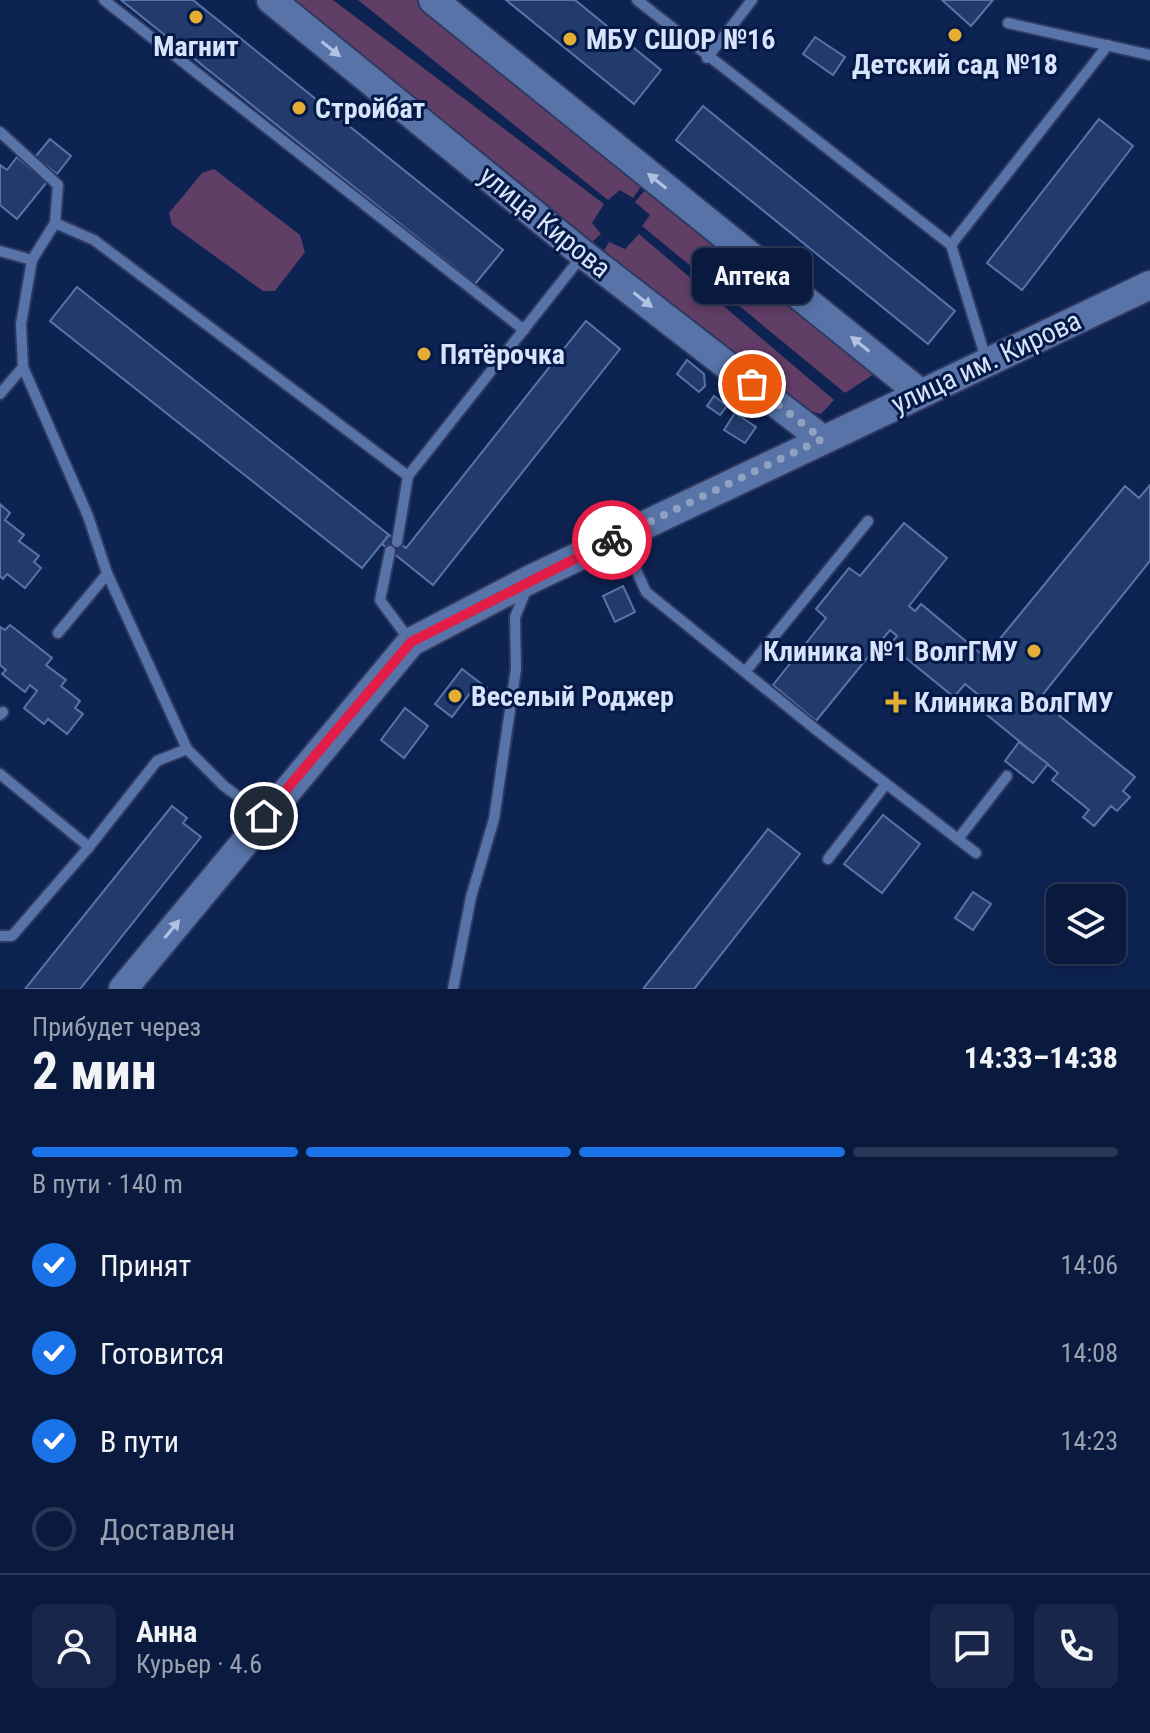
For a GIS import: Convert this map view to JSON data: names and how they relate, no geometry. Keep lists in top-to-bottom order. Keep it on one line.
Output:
{"streets":{"main road":["улица Кирова","улица им. Кирова"]},"crossings":[["улица Кирова","улица им. Кирова"]],"places":{"other":["Магнит","Детский сад №18","МБУ СШОР №16","Стройбат","Пятёрочка","Аптека","Клиника №1 ВолгГМУ","Веселый Роджер"],"health":["Клиника ВолГМУ"]},"page":{"bubble":"Аптека","heading":["2 мин","Прибудет через","14:33–14:38"],"panel":["Анна","Курьер · 4.6"],"bar":"В пути · 140 m","list":[["Принят","14:06"],["Готовится","14:08"],["В пути","14:23"],"Доставлен"]}}
